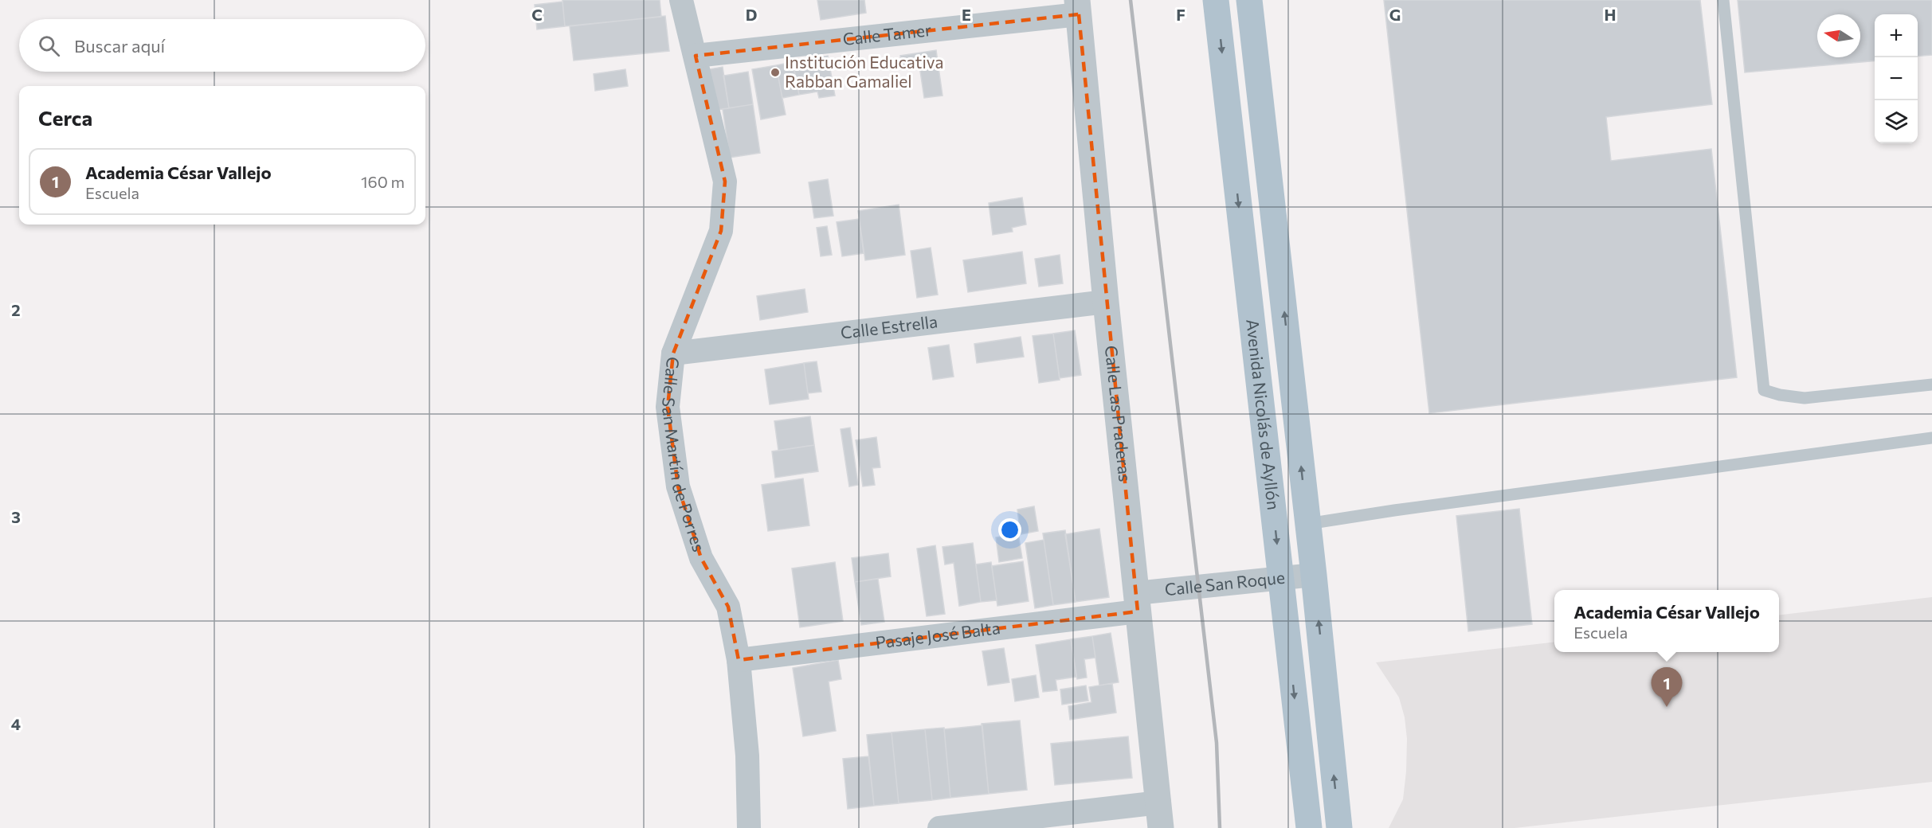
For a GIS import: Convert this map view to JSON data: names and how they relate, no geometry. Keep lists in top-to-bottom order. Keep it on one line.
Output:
{"streets":{"main road":["Avenida Nicolás de Ayllón"],"street":["Calle Tamer","Calle Estrella","Calle Las Praderas","Calle San Martín de Porres","Calle San Roque","Pasaje José Balta"]},"crossings":[["Calle Tamer","Calle Las Praderas"],["Calle Tamer","Calle San Martín de Porres"],["Calle Estrella","Calle Las Praderas"],["Calle Estrella","Calle San Martín de Porres"],["Calle Las Praderas","Calle San Roque"],["Calle Las Praderas","Pasaje José Balta"],["Avenida Nicolás de Ayllón","Calle San Roque"],["Calle San Martín de Porres","Pasaje José Balta"],["Calle San Roque","Pasaje José Balta"]],"places":["Institución Educativa Rabban Gamaliel"],"north":"left","page":{"map_buttons":["+","−"],"search":"Buscar aquí","heading":"Cerca","list":[{"mark":"1","name":"Academia César Vallejo","note":"Escuela","value":"160 m"}],"popup":["Academia César Vallejo","Escuela"],"pins":"1"},"grid":{"columns":["C","D","E","F","G","H"],"rows":["2","3","4"]}}
